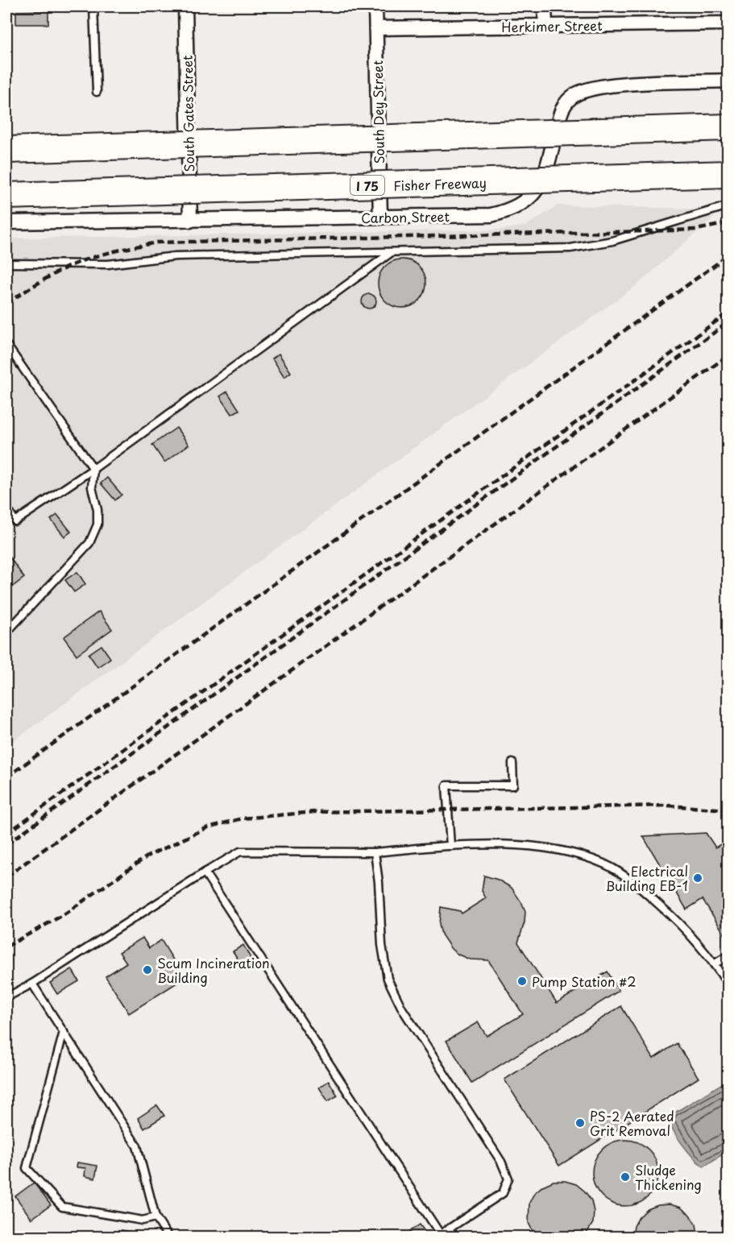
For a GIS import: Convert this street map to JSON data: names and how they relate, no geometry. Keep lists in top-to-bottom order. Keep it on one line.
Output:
{"streets":{"highway":["Fisher Freeway","I 75"],"street":["Herkimer Street","South Dey Street","South Gates Street","Carbon Street"]},"crossings":[["Herkimer Street","South Dey Street"],["South Dey Street","Carbon Street"],["South Gates Street","Carbon Street"]],"places":["Electrical Building EB-1","Scum Incineration Building","Pump Station #2","PS-2 Aerated Grit Removal","Sludge Thickening"]}
